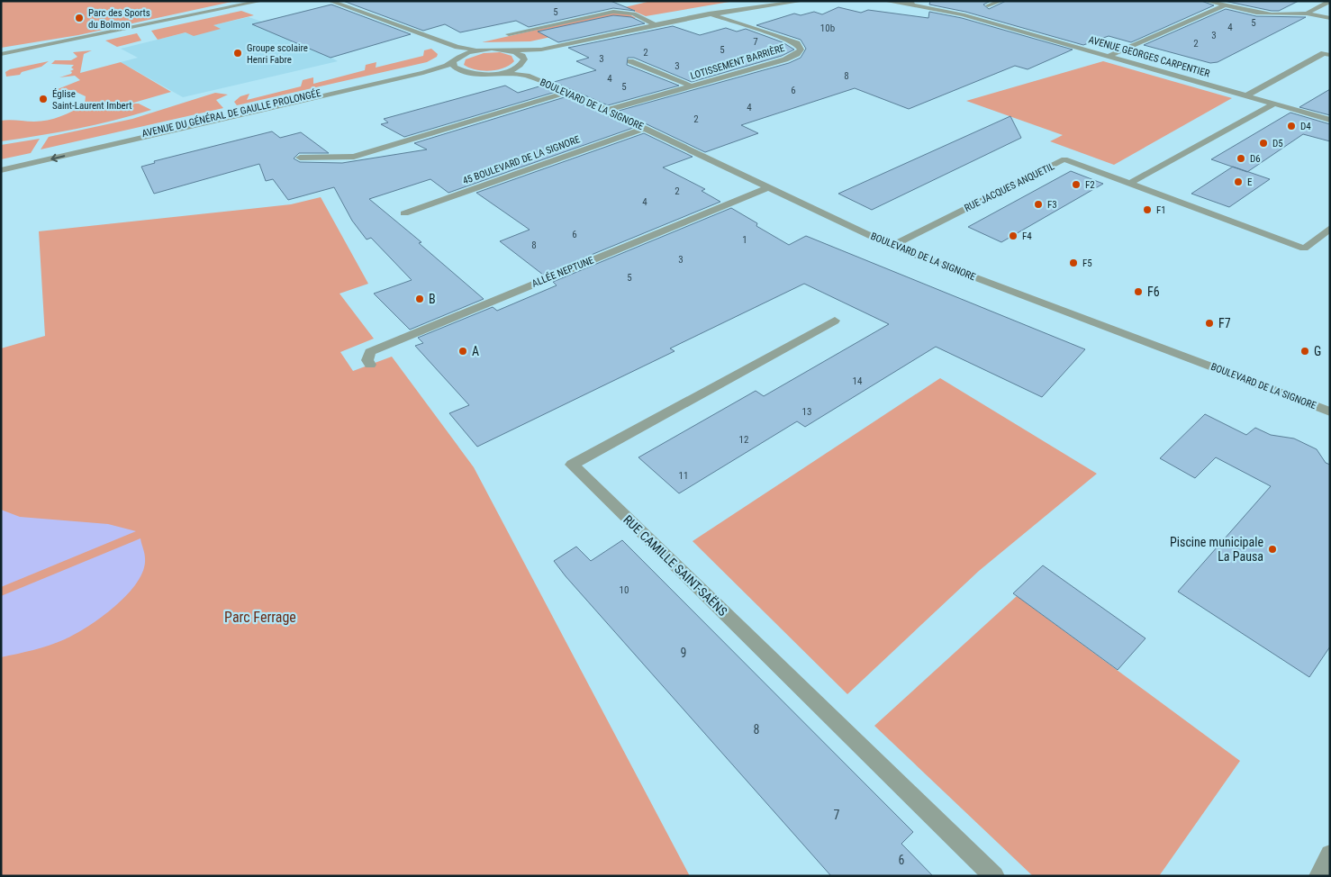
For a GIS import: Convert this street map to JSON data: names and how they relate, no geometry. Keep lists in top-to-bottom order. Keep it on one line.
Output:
{"streets":{"street":["AVENUE GEORGES CARPENTIER","LOTISSEMENT BARRIÈRE","BOULEVARD DE LA SIGNORE","AVENUE DU GÉNÉRAL DE GAULLE PROLONGÉE","45 BOULEVARD DE LA SIGNORE","RUE JACQUES ANQUETIL","ALLÉE NEPTUNE","RUE CAMILLE SAINT-SAËNS"]},"crossings":[["LOTISSEMENT BARRIÈRE","BOULEVARD DE LA SIGNORE"],["BOULEVARD DE LA SIGNORE","AVENUE DU GÉNÉRAL DE GAULLE PROLONGÉE"],["BOULEVARD DE LA SIGNORE","45 BOULEVARD DE LA SIGNORE"],["BOULEVARD DE LA SIGNORE","RUE JACQUES ANQUETIL"],["BOULEVARD DE LA SIGNORE","ALLÉE NEPTUNE"]],"parks":["Parc Ferrage"],"places":["Parc des Sports du Bolmon","Groupe scolaire Henri Fabre","Église Saint-Laurent Imbert","D4","D5","D6","E","F2","F3","F1","F4","F5","F6","B","F7","A","G","Piscine municipale La Pausa"],"house_numbers":["5","5","4","10b","3","7","2","5","2","3","3","8","4","5","6","4","2","2","4","6","1","8","3","5","14","13","12","11","10","9","8","7","6"]}
